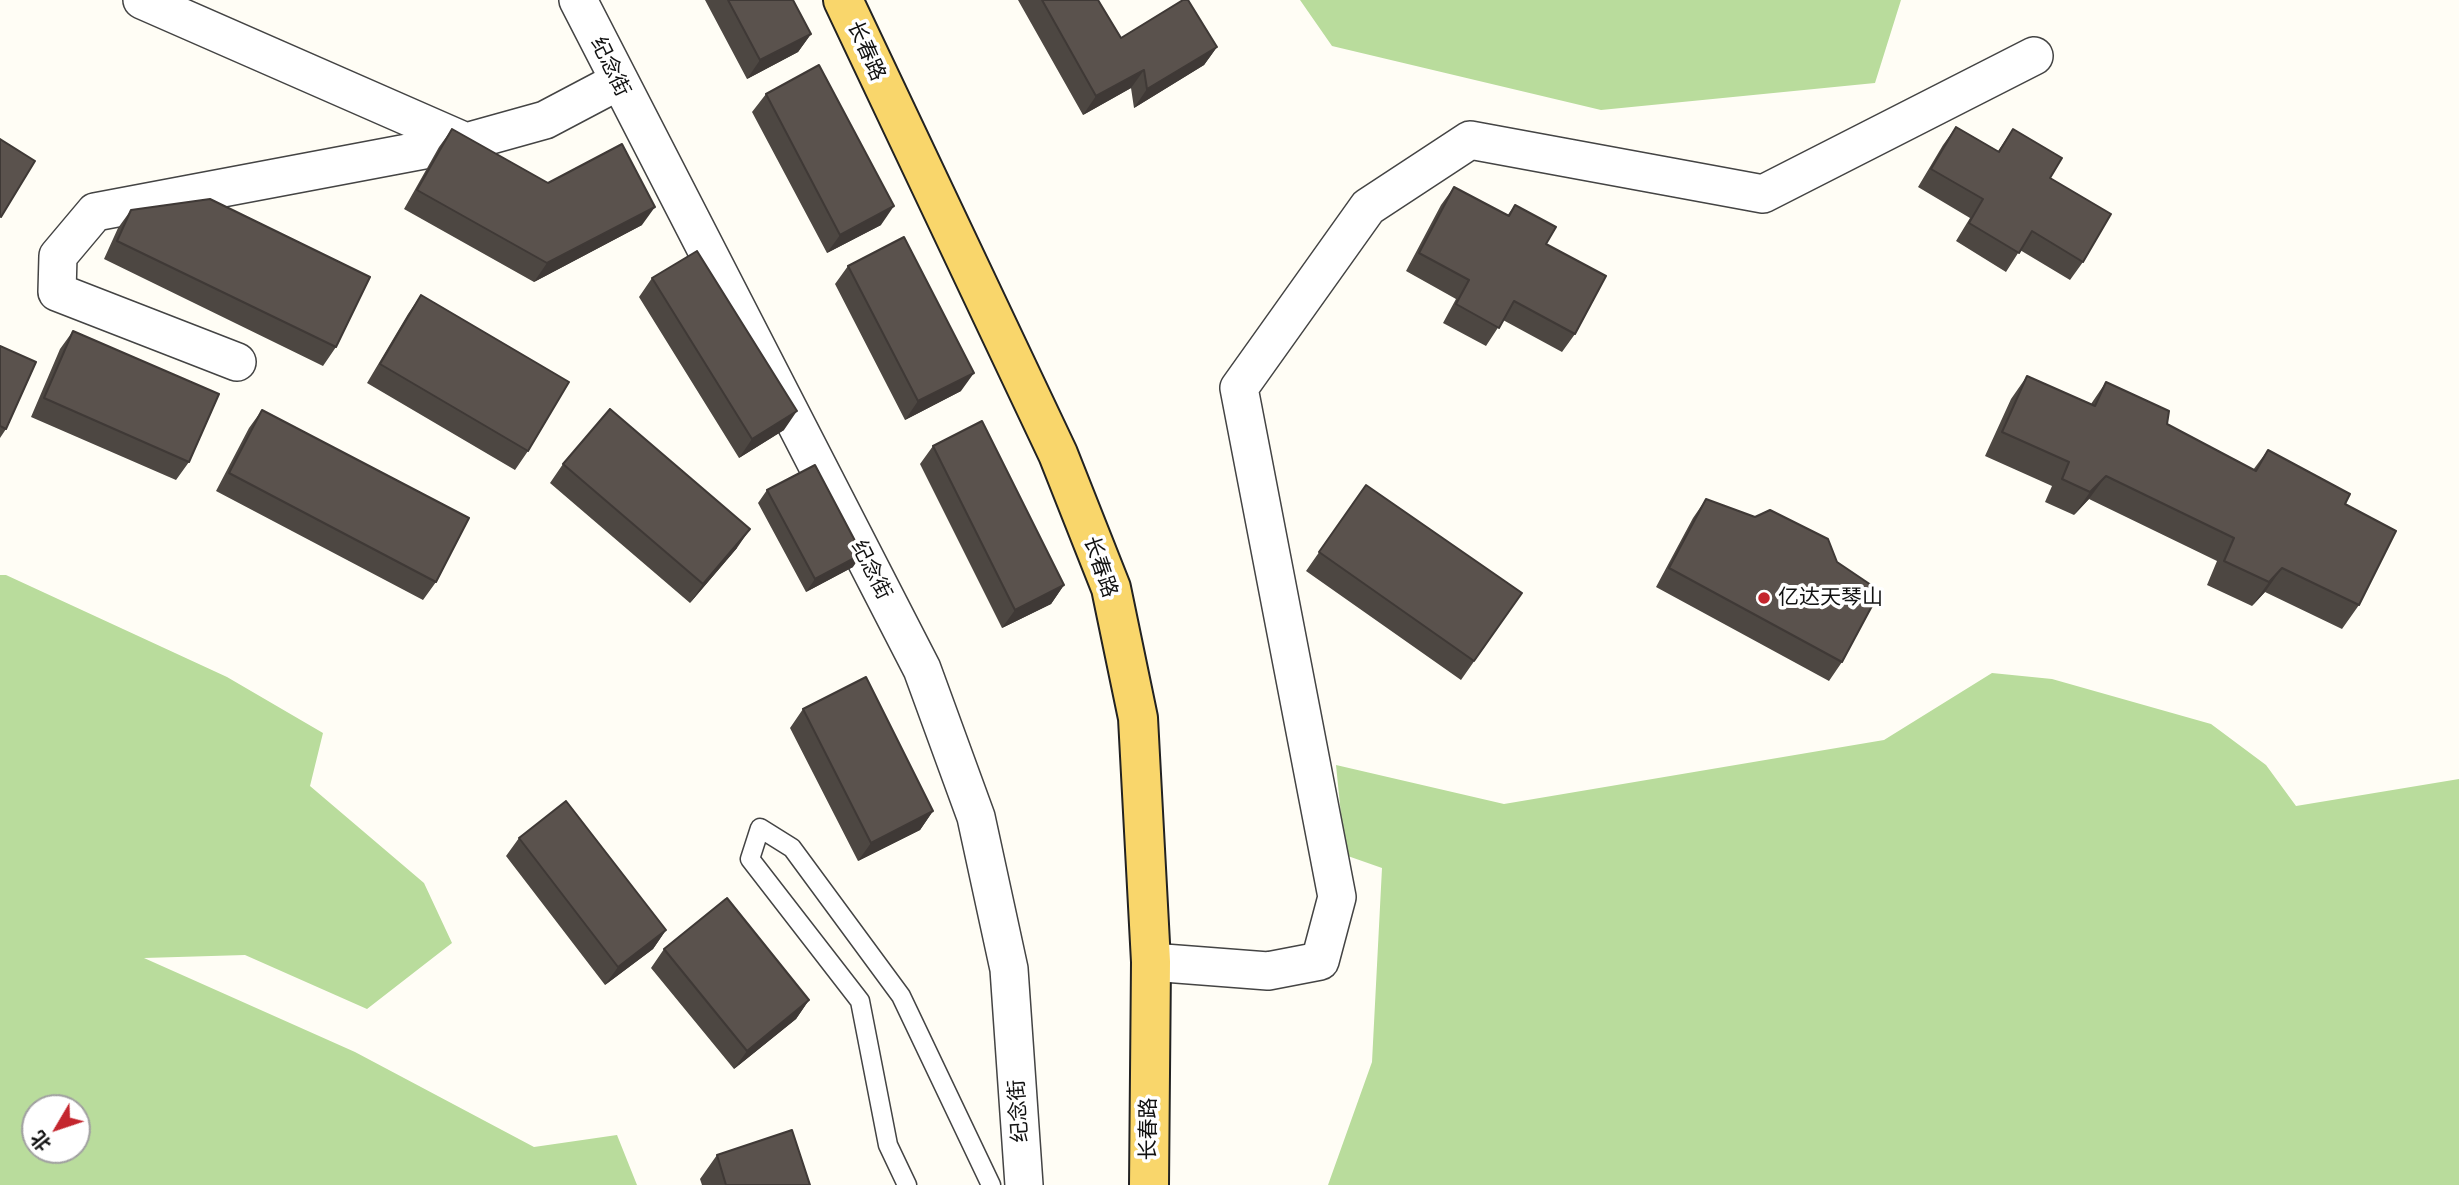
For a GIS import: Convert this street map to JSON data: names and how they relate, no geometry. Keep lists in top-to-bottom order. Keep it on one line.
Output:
{"streets":{"main road":["长春路"],"street":["纪念街"]},"places":["亿达天琴山"],"north":"bottom left"}
